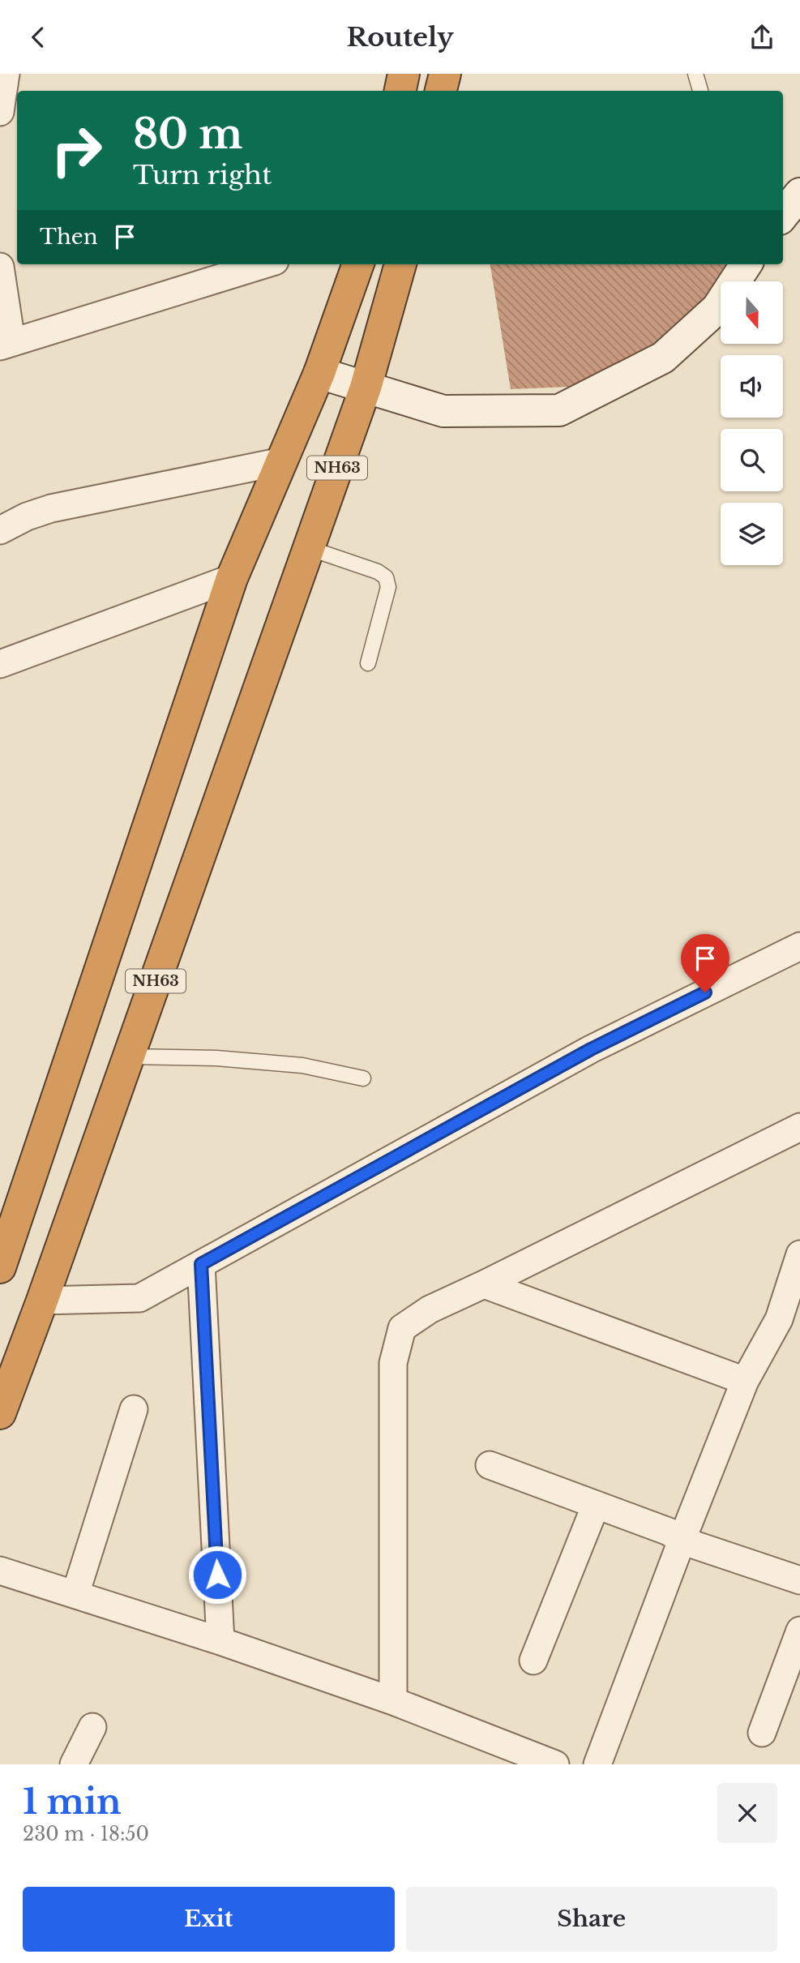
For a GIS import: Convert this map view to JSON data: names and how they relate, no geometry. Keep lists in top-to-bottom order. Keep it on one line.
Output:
{"streets":{"highway":["NH63"]},"north":"bottom","page":{"header":"Routely","turn":["80 m","Turn right"],"then":"Then","heading":["1 min","230 m · 18:50"],"buttons":["Exit","Share"]}}
